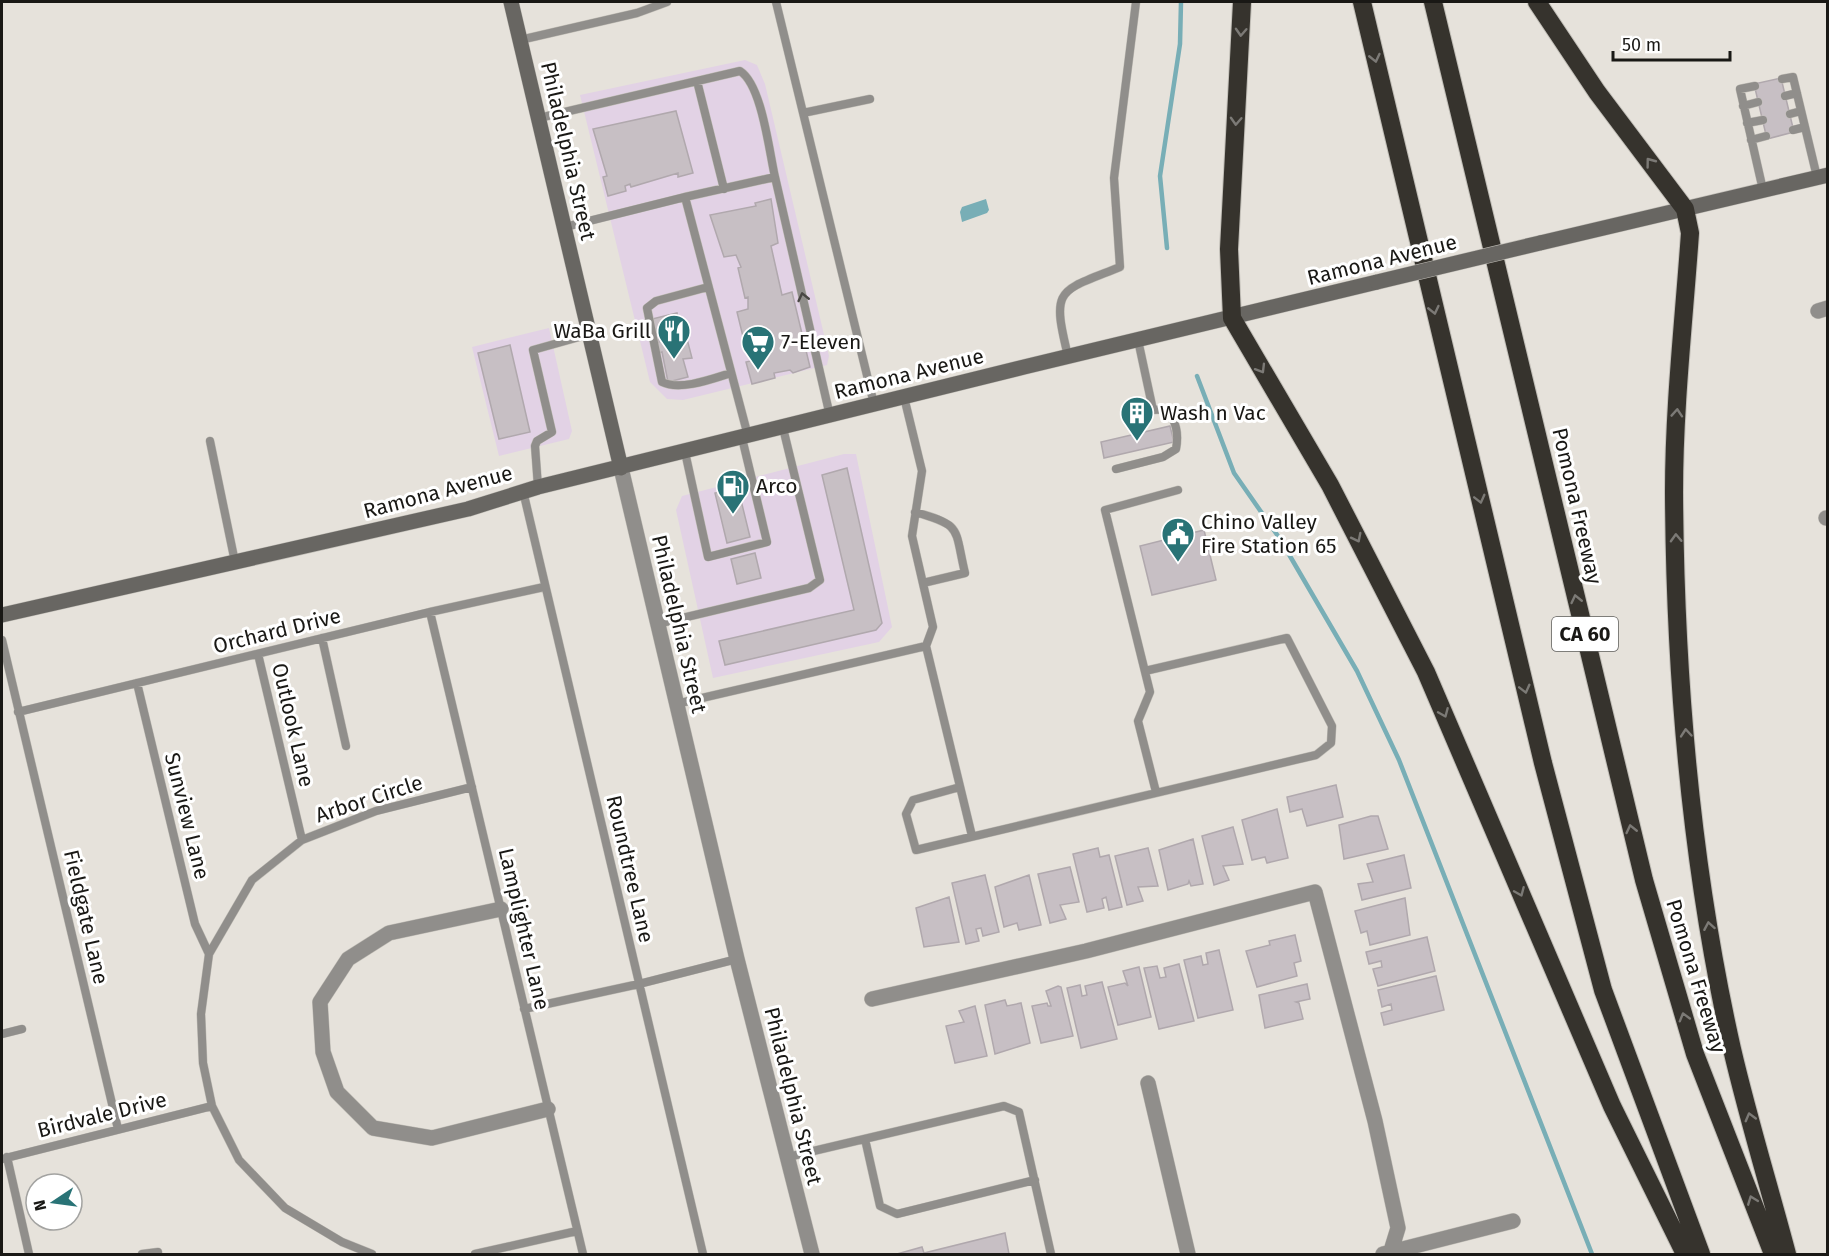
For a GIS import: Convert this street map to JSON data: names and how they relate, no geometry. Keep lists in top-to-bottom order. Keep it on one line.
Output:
{"streets":{"highway":["Pomona Freeway","CA 60"],"main road":["Philadelphia Street","Ramona Avenue"],"lane":["Orchard Drive","Outlook Lane","Arbor Circle","Sunview Lane","Roundtree Lane","Fieldgate Lane","Lamplighter Lane","Birdvale Drive"]},"crossings":[["Philadelphia Street","Ramona Avenue"],["Ramona Avenue","Roundtree Lane"],["Orchard Drive","Outlook Lane"],["Orchard Drive","Sunview Lane"],["Orchard Drive","Roundtree Lane"],["Orchard Drive","Fieldgate Lane"],["Orchard Drive","Lamplighter Lane"],["Outlook Lane","Arbor Circle"],["Arbor Circle","Sunview Lane"],["Arbor Circle","Lamplighter Lane"],["Arbor Circle","Birdvale Drive"],["Fieldgate Lane","Birdvale Drive"]],"places":{"restaurant":["WaBa Grill"],"supermarket":["7-Eleven"],"building":["Wash n Vac"],"fuel station":["Arco"],"public building":["Chino Valley Fire Station 65"]},"scale_bar":"50 m","north":"left"}
